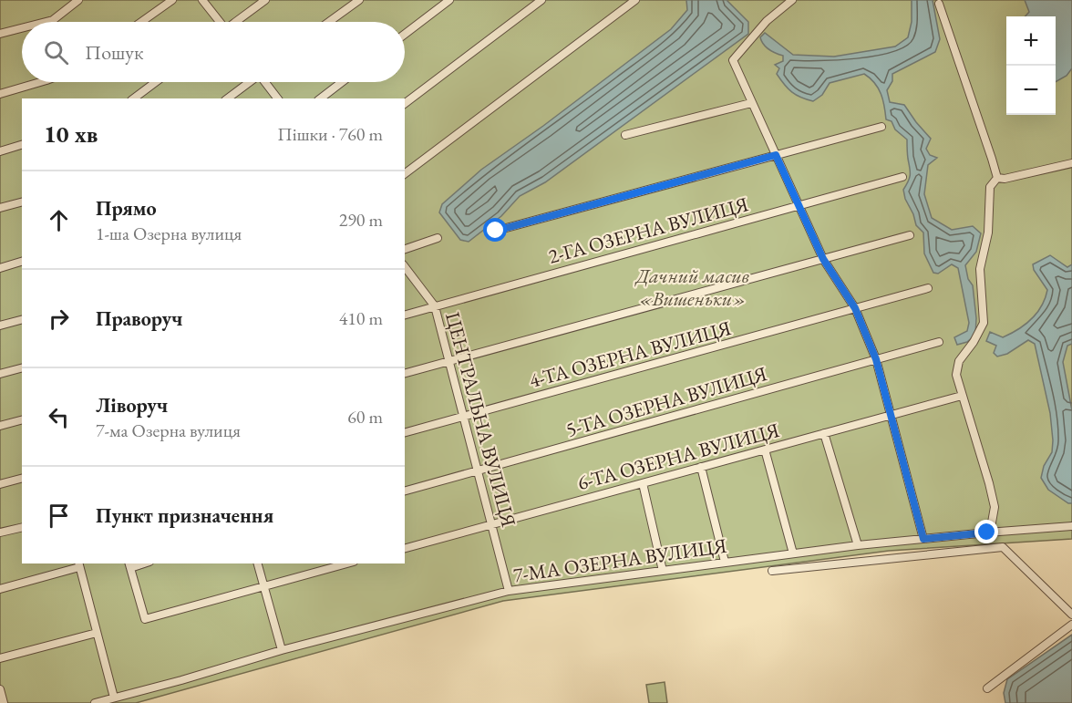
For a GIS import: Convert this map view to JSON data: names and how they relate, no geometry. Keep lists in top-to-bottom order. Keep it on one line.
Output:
{"streets":{"street":["2-ГА ОЗЕРНА ВУЛИЦЯ","4-ТА ОЗЕРНА ВУЛИЦЯ","5-ТА ОЗЕРНА ВУЛИЦЯ","ЦЕНТРАЛЬНА ВУЛИЦЯ","6-ТА ОЗЕРНА ВУЛИЦЯ","7-МА ОЗЕРНА ВУЛИЦЯ"]},"crossings":[["2-ГА ОЗЕРНА ВУЛИЦЯ","ЦЕНТРАЛЬНА ВУЛИЦЯ"],["4-ТА ОЗЕРНА ВУЛИЦЯ","ЦЕНТРАЛЬНА ВУЛИЦЯ"],["5-ТА ОЗЕРНА ВУЛИЦЯ","ЦЕНТРАЛЬНА ВУЛИЦЯ"],["ЦЕНТРАЛЬНА ВУЛИЦЯ","6-ТА ОЗЕРНА ВУЛИЦЯ"],["ЦЕНТРАЛЬНА ВУЛИЦЯ","7-МА ОЗЕРНА ВУЛИЦЯ"]],"parks":["Дачний масив «Вишеньки»"],"page":{"map_buttons":["+","−"],"search":"Пошук","heading":["10 хв","Пішки · 760 m"],"list":[["Прямо","1-ша Озерна вулиця","290 m"],["Праворуч","410 m"],["Ліворуч","7-ма Озерна вулиця","60 m"],"Пункт призначення"]}}
